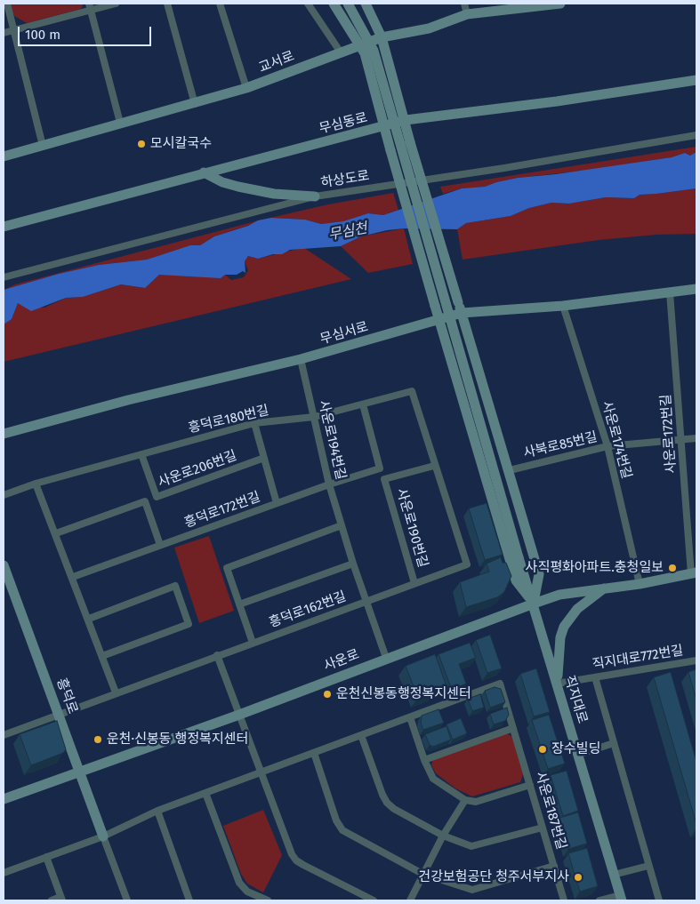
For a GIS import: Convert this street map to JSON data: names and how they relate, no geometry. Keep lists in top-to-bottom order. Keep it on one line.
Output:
{"streets":{"street":["교서로","무심동로","하상도로","무심서로","흥덕로180번길","사운로172번길","사운로194번길","사운로174번길","사북로85번길","사운로206번길","흥덕로172번길","사운로190번길","흥덕로162번길","직지대로772번길","사운로","흥덕로","직지대로","사운로187번길"]},"crossings":[["무심서로","사운로172번길"],["무심서로","사운로194번길"],["무심서로","사운로174번길"],["흥덕로180번길","사운로194번길"],["흥덕로180번길","사운로206번길"],["흥덕로180번길","흥덕로172번길"],["흥덕로180번길","사운로190번길"],["흥덕로180번길","흥덕로162번길"],["사운로172번길","사북로85번길"],["사운로172번길","사운로"],["사운로194번길","흥덕로172번길"],["사운로194번길","흥덕로162번길"],["사운로194번길","사운로"],["사운로174번길","사북로85번길"],["사운로174번길","사운로"],["사운로206번길","흥덕로172번길"],["사운로190번길","흥덕로162번길"],["흥덕로162번길","흥덕로"],["직지대로772번길","직지대로"],["사운로","흥덕로"],["사운로","직지대로"]],"water":["무심천"],"places":["모시칼국수","사직평화아파트.충청일보","운천신봉동행정복지센터","운천·신봉동 행정복지센터","장수빌딩","건강보험공단 청주서부지사"],"scale_bar":"100 m"}
